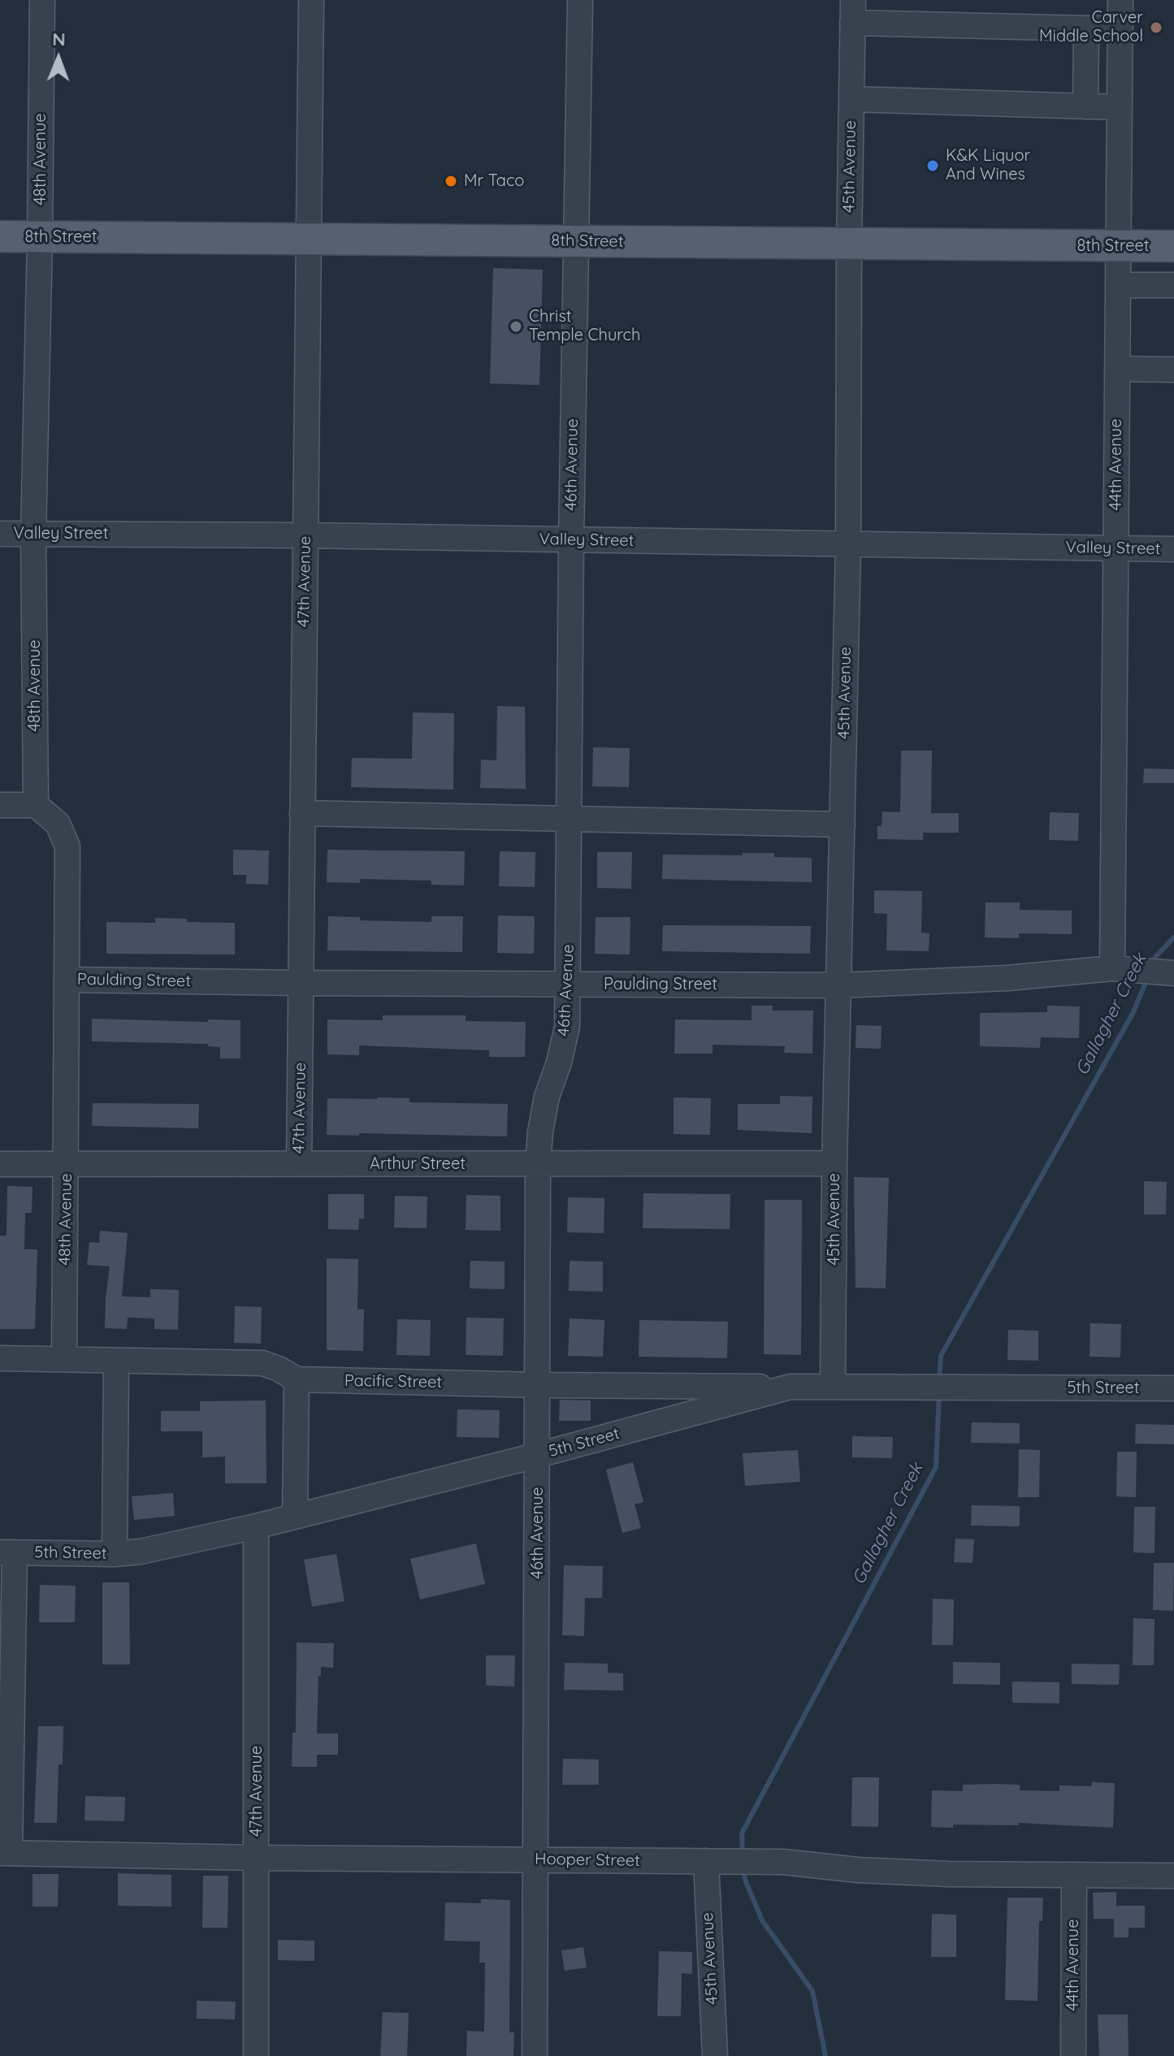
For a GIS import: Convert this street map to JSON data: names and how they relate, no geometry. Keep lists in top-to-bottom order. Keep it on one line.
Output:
{"streets":{"main road":["8th Street"],"street":["48th Avenue","45th Avenue","46th Avenue","44th Avenue","Valley Street","47th Avenue","Paulding Street","Arthur Street","Pacific Street","5th Street","Hooper Street"]},"crossings":[["48th Avenue","8th Street"],["48th Avenue","Valley Street"],["48th Avenue","Paulding Street"],["48th Avenue","Arthur Street"],["48th Avenue","Pacific Street"],["45th Avenue","8th Street"],["45th Avenue","Valley Street"],["45th Avenue","Paulding Street"],["45th Avenue","Arthur Street"],["45th Avenue","5th Street"],["45th Avenue","Hooper Street"],["8th Street","46th Avenue"],["8th Street","44th Avenue"],["8th Street","47th Avenue"],["46th Avenue","Valley Street"],["46th Avenue","Paulding Street"],["46th Avenue","Arthur Street"],["46th Avenue","Pacific Street"],["46th Avenue","5th Street"],["46th Avenue","Hooper Street"],["44th Avenue","Valley Street"],["44th Avenue","Paulding Street"],["44th Avenue","Hooper Street"],["Valley Street","47th Avenue"],["47th Avenue","Paulding Street"],["47th Avenue","Arthur Street"],["47th Avenue","5th Street"],["47th Avenue","Hooper Street"],["Pacific Street","5th Street"]],"water":["Gallagher Creek"],"places":["Carver Middle School","K&K Liquor And Wines","Mr Taco","Christ Temple Church"],"north":"top"}
